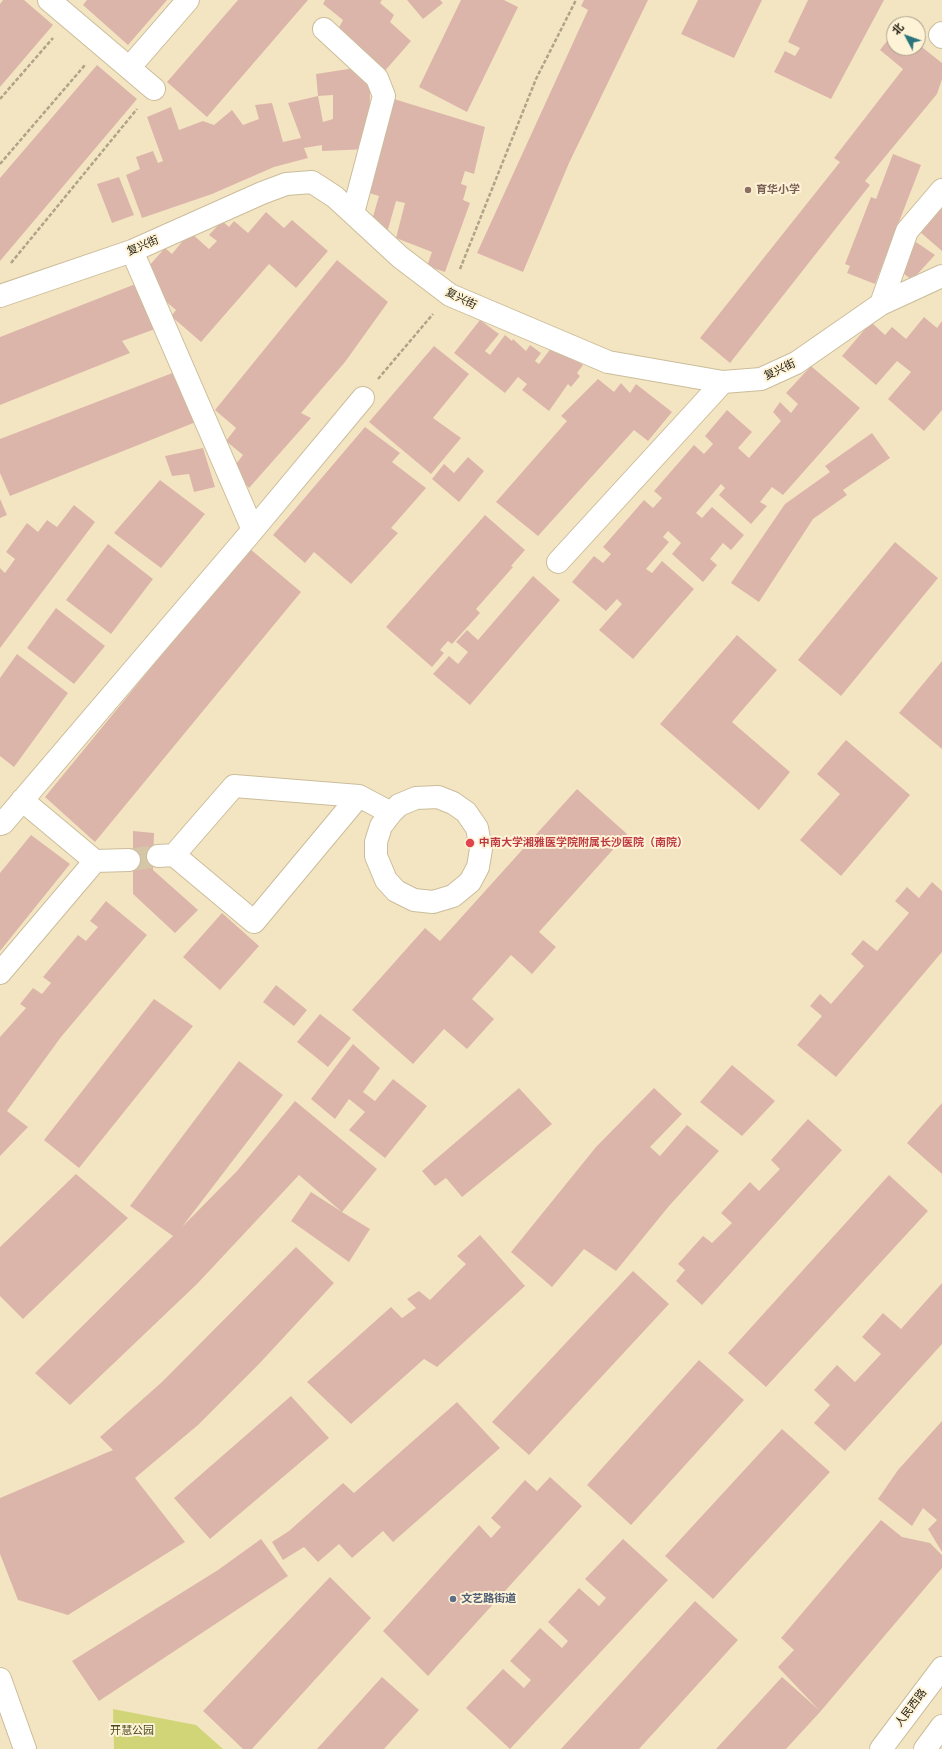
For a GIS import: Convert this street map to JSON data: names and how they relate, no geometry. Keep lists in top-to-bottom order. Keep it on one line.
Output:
{"streets":{"street":["复兴街","人民西路"]},"parks":["开慧公园"],"places":["育华小学","中南大学湘雅医学院附属长沙医院（南院）","文艺路街道"],"north":"top left"}
